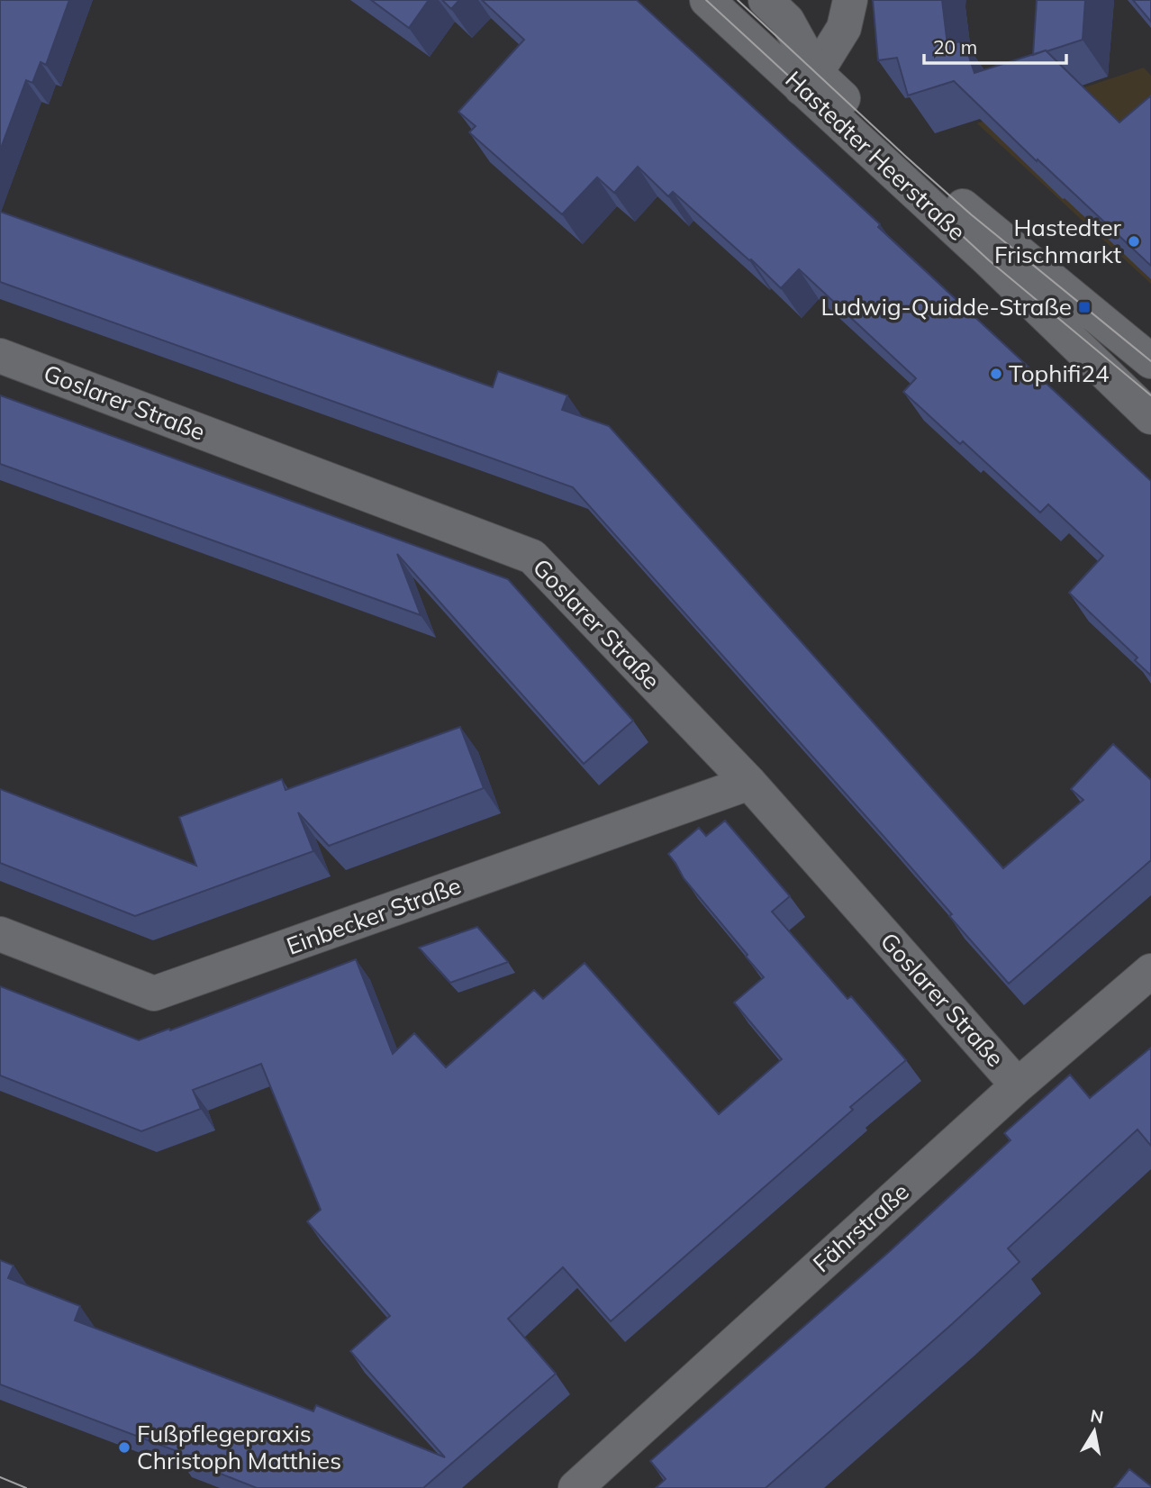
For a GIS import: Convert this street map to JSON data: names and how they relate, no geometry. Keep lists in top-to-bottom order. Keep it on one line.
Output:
{"streets":{"street":["Hastedter Heerstraße","Goslarer Straße","Einbecker Straße","Fährstraße"]},"crossings":[["Goslarer Straße","Einbecker Straße"],["Goslarer Straße","Fährstraße"]],"places":{"other":["Hastedter Frischmarkt","Tophifi24","Fußpflegepraxis Christoph Matthies"],"transit":["Ludwig-Quidde-Straße"]},"scale_bar":"20 m","north":"top"}
